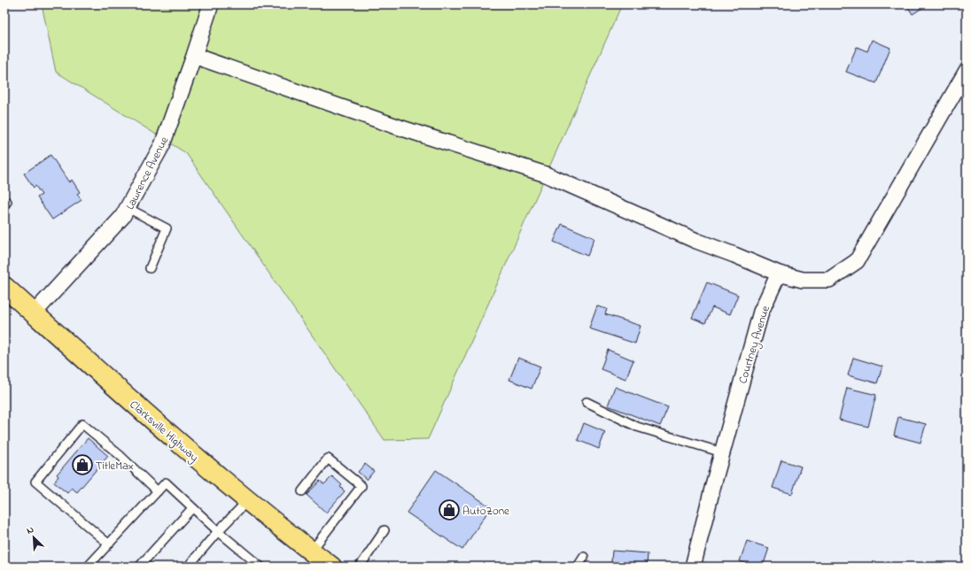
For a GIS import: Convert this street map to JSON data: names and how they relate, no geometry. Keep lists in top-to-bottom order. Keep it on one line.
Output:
{"streets":{"main road":["Clarksville Highway"],"street":["Lawrence Avenue","Courtney Avenue"]},"crossings":[["Lawrence Avenue","Clarksville Highway"]],"places":{"shop":["TitleMax","AutoZone"]},"north":"top left"}
